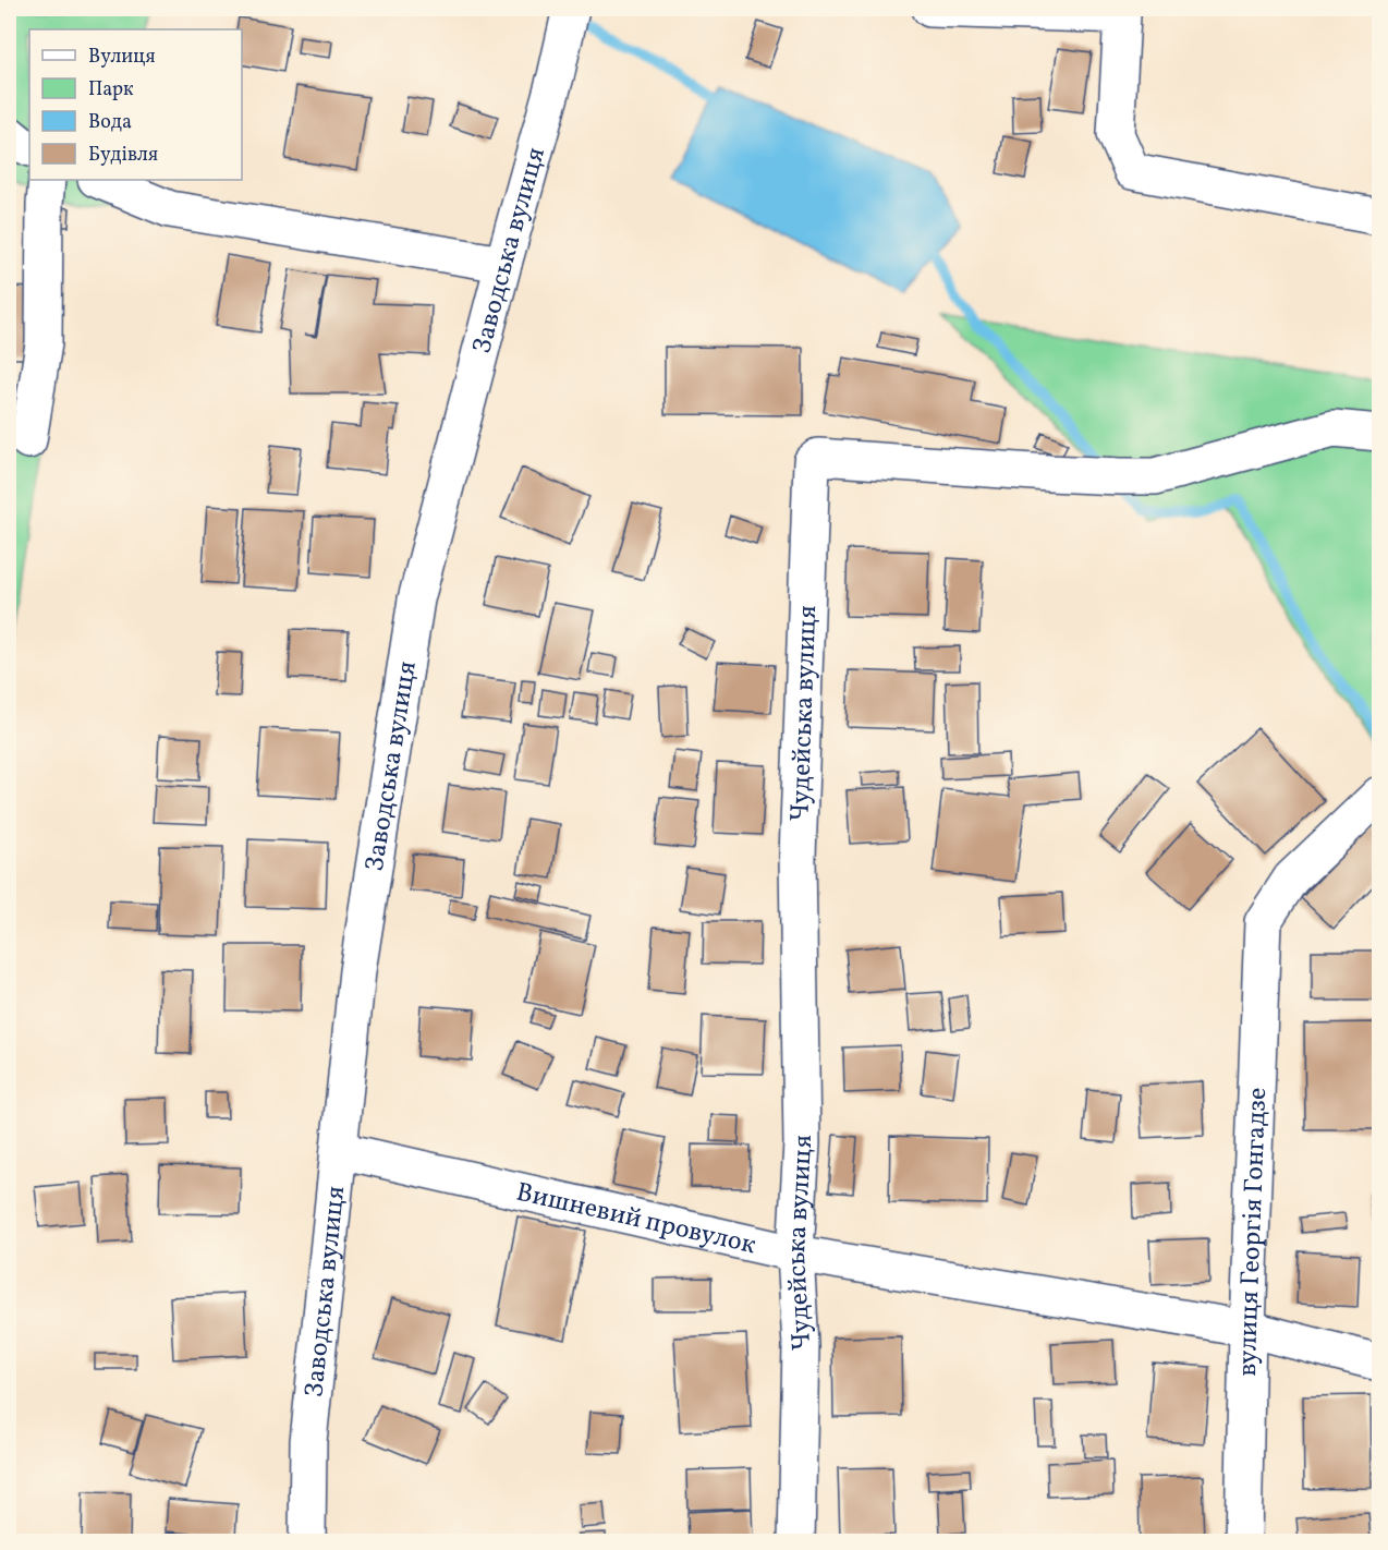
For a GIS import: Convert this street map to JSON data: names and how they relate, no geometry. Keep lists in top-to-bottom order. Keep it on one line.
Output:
{"streets":{"street":["Заводська вулиця","Чудейська вулиця","Вишневий провулок","вулиця Георгія Гонгадзе"]},"crossings":[["Заводська вулиця","Вишневий провулок"],["Чудейська вулиця","Вишневий провулок"],["Вишневий провулок","вулиця Георгія Гонгадзе"]],"legend":["Вулиця","Парк","Вода","Будівля"]}
